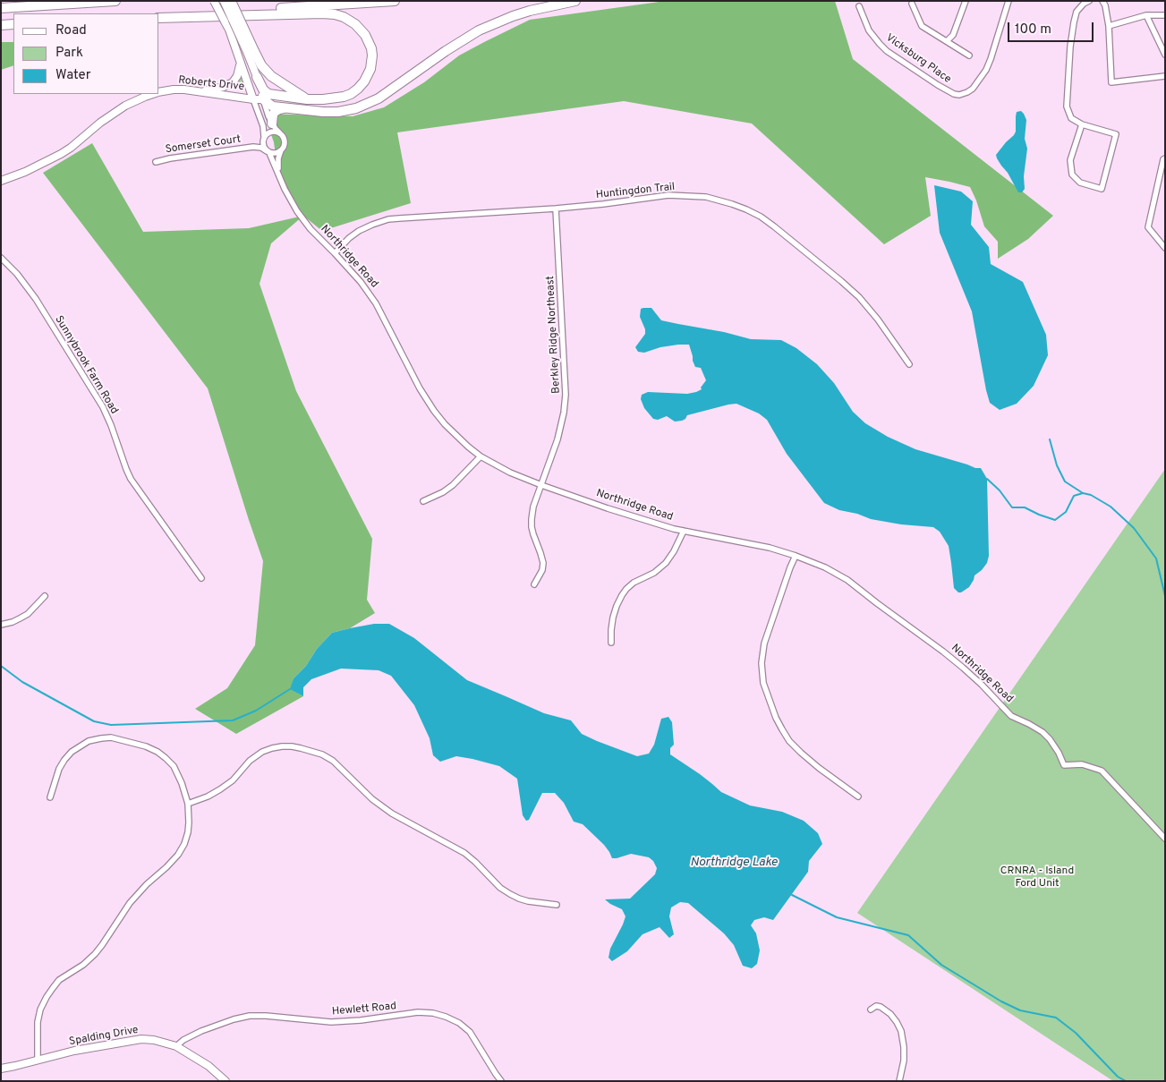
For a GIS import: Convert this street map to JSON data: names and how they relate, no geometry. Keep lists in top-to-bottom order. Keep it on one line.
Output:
{"streets":{"street":["Vicksburg Place","Roberts Drive","Somerset Court","Huntingdon Trail","Northridge Road","Berkley Ridge Northeast","Sunnybrook Farm Road","Hewlett Road","Spalding Drive"]},"crossings":[["Roberts Drive","Northridge Road"],["Somerset Court","Northridge Road"],["Huntingdon Trail","Northridge Road"],["Huntingdon Trail","Berkley Ridge Northeast"],["Northridge Road","Berkley Ridge Northeast"],["Hewlett Road","Spalding Drive"]],"water":["Northridge Lake"],"parks":["CRNRA - Island Ford Unit"],"legend":["Road","Park","Water"],"scale_bar":"100 m"}
